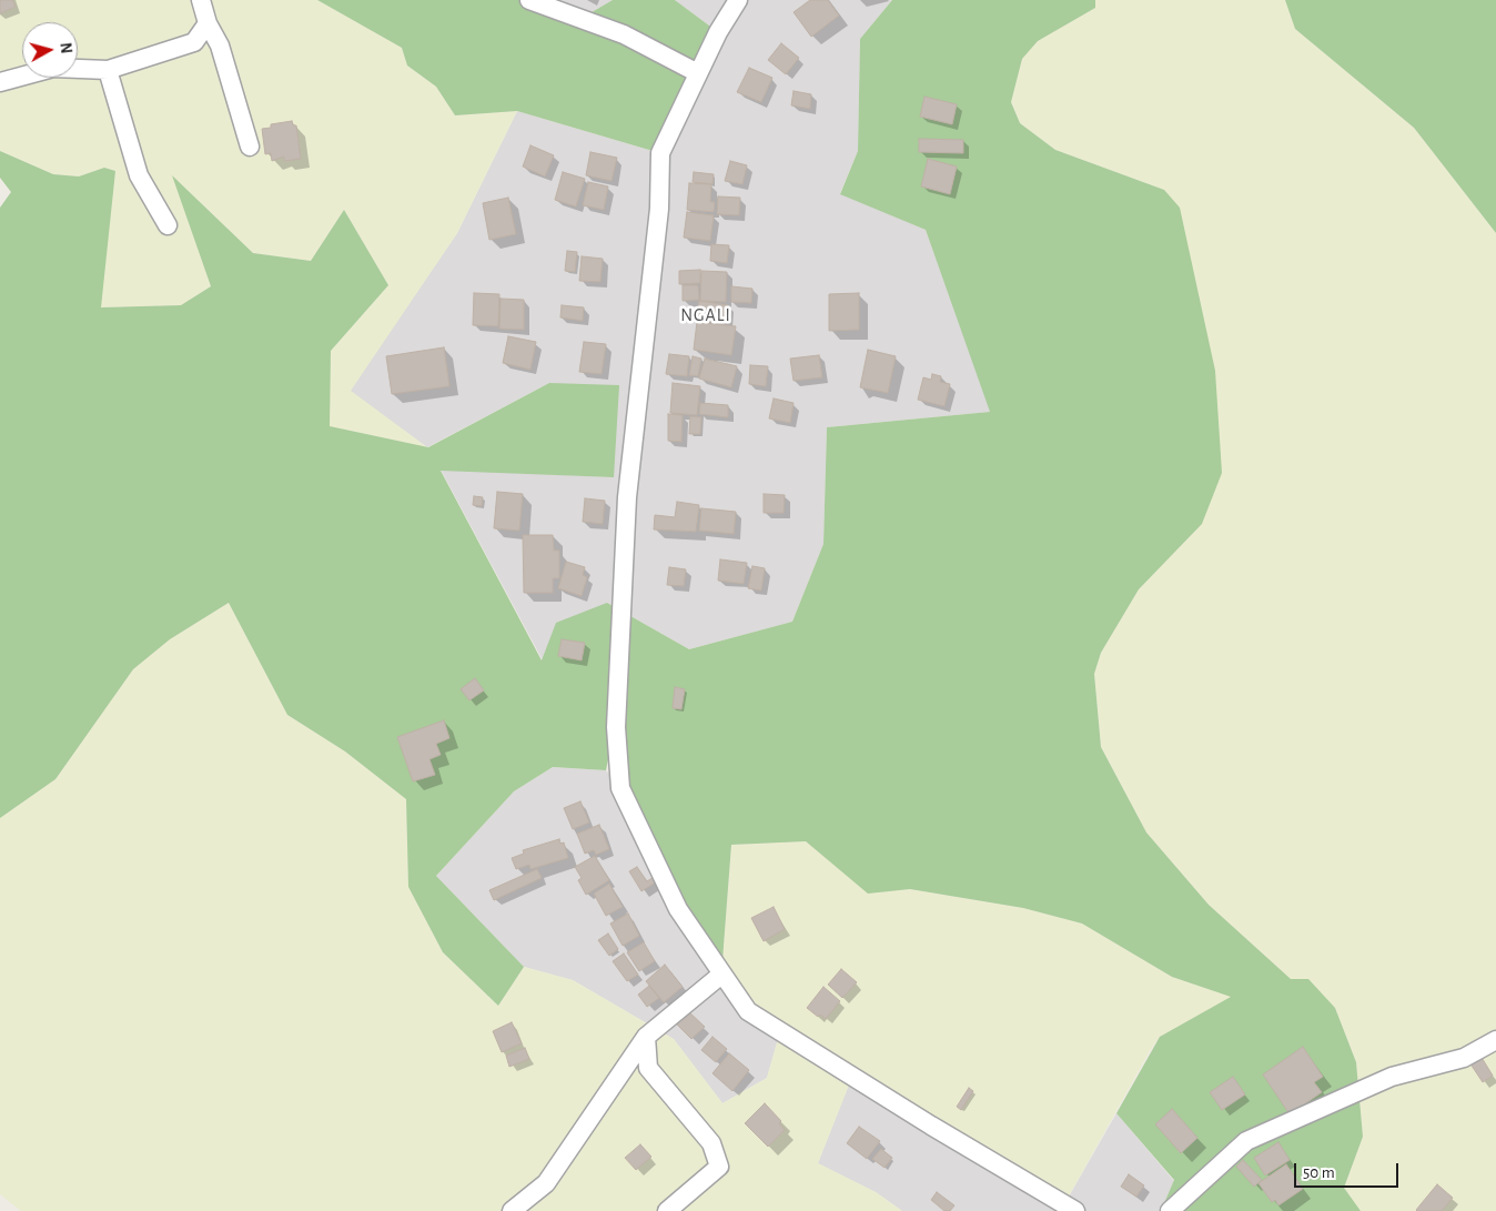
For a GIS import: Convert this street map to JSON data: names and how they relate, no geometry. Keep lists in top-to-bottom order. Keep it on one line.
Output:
{"districts":["NGALI"],"scale_bar":"50 m","north":"right"}
